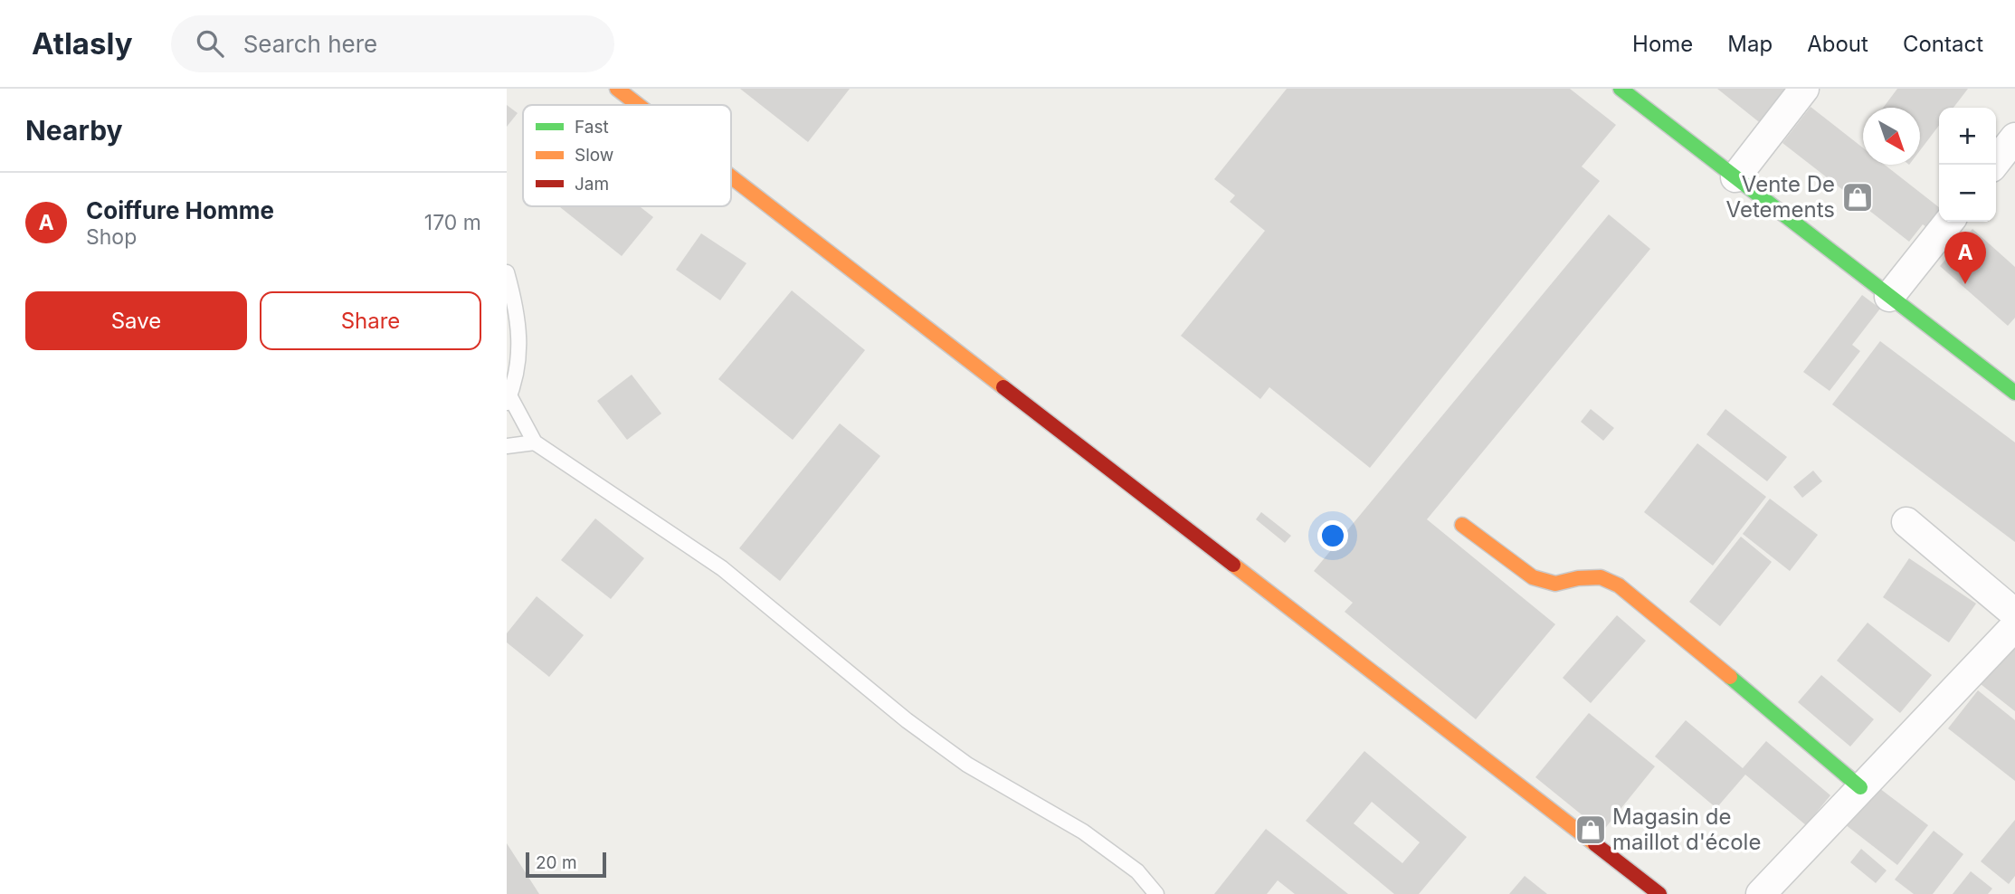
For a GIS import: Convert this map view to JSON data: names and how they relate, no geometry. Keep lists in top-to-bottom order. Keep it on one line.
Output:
{"places":{"shop":["Vente De Vetements","Magasin de maillot d'école"]},"legend":["Fast","Slow","Jam"],"scale_bar":"20 m","north":"bottom right","page":{"header":"Atlasly","search":"Search here","nav":["Home","Map","About","Contact"],"heading":"Nearby","map_buttons":["+","−"],"list":[{"mark":"A","name":"Coiffure Homme","note":"Shop","value":"170 m"}],"pins":"A","buttons":["Save","Share"],"scale":"20 m"}}
